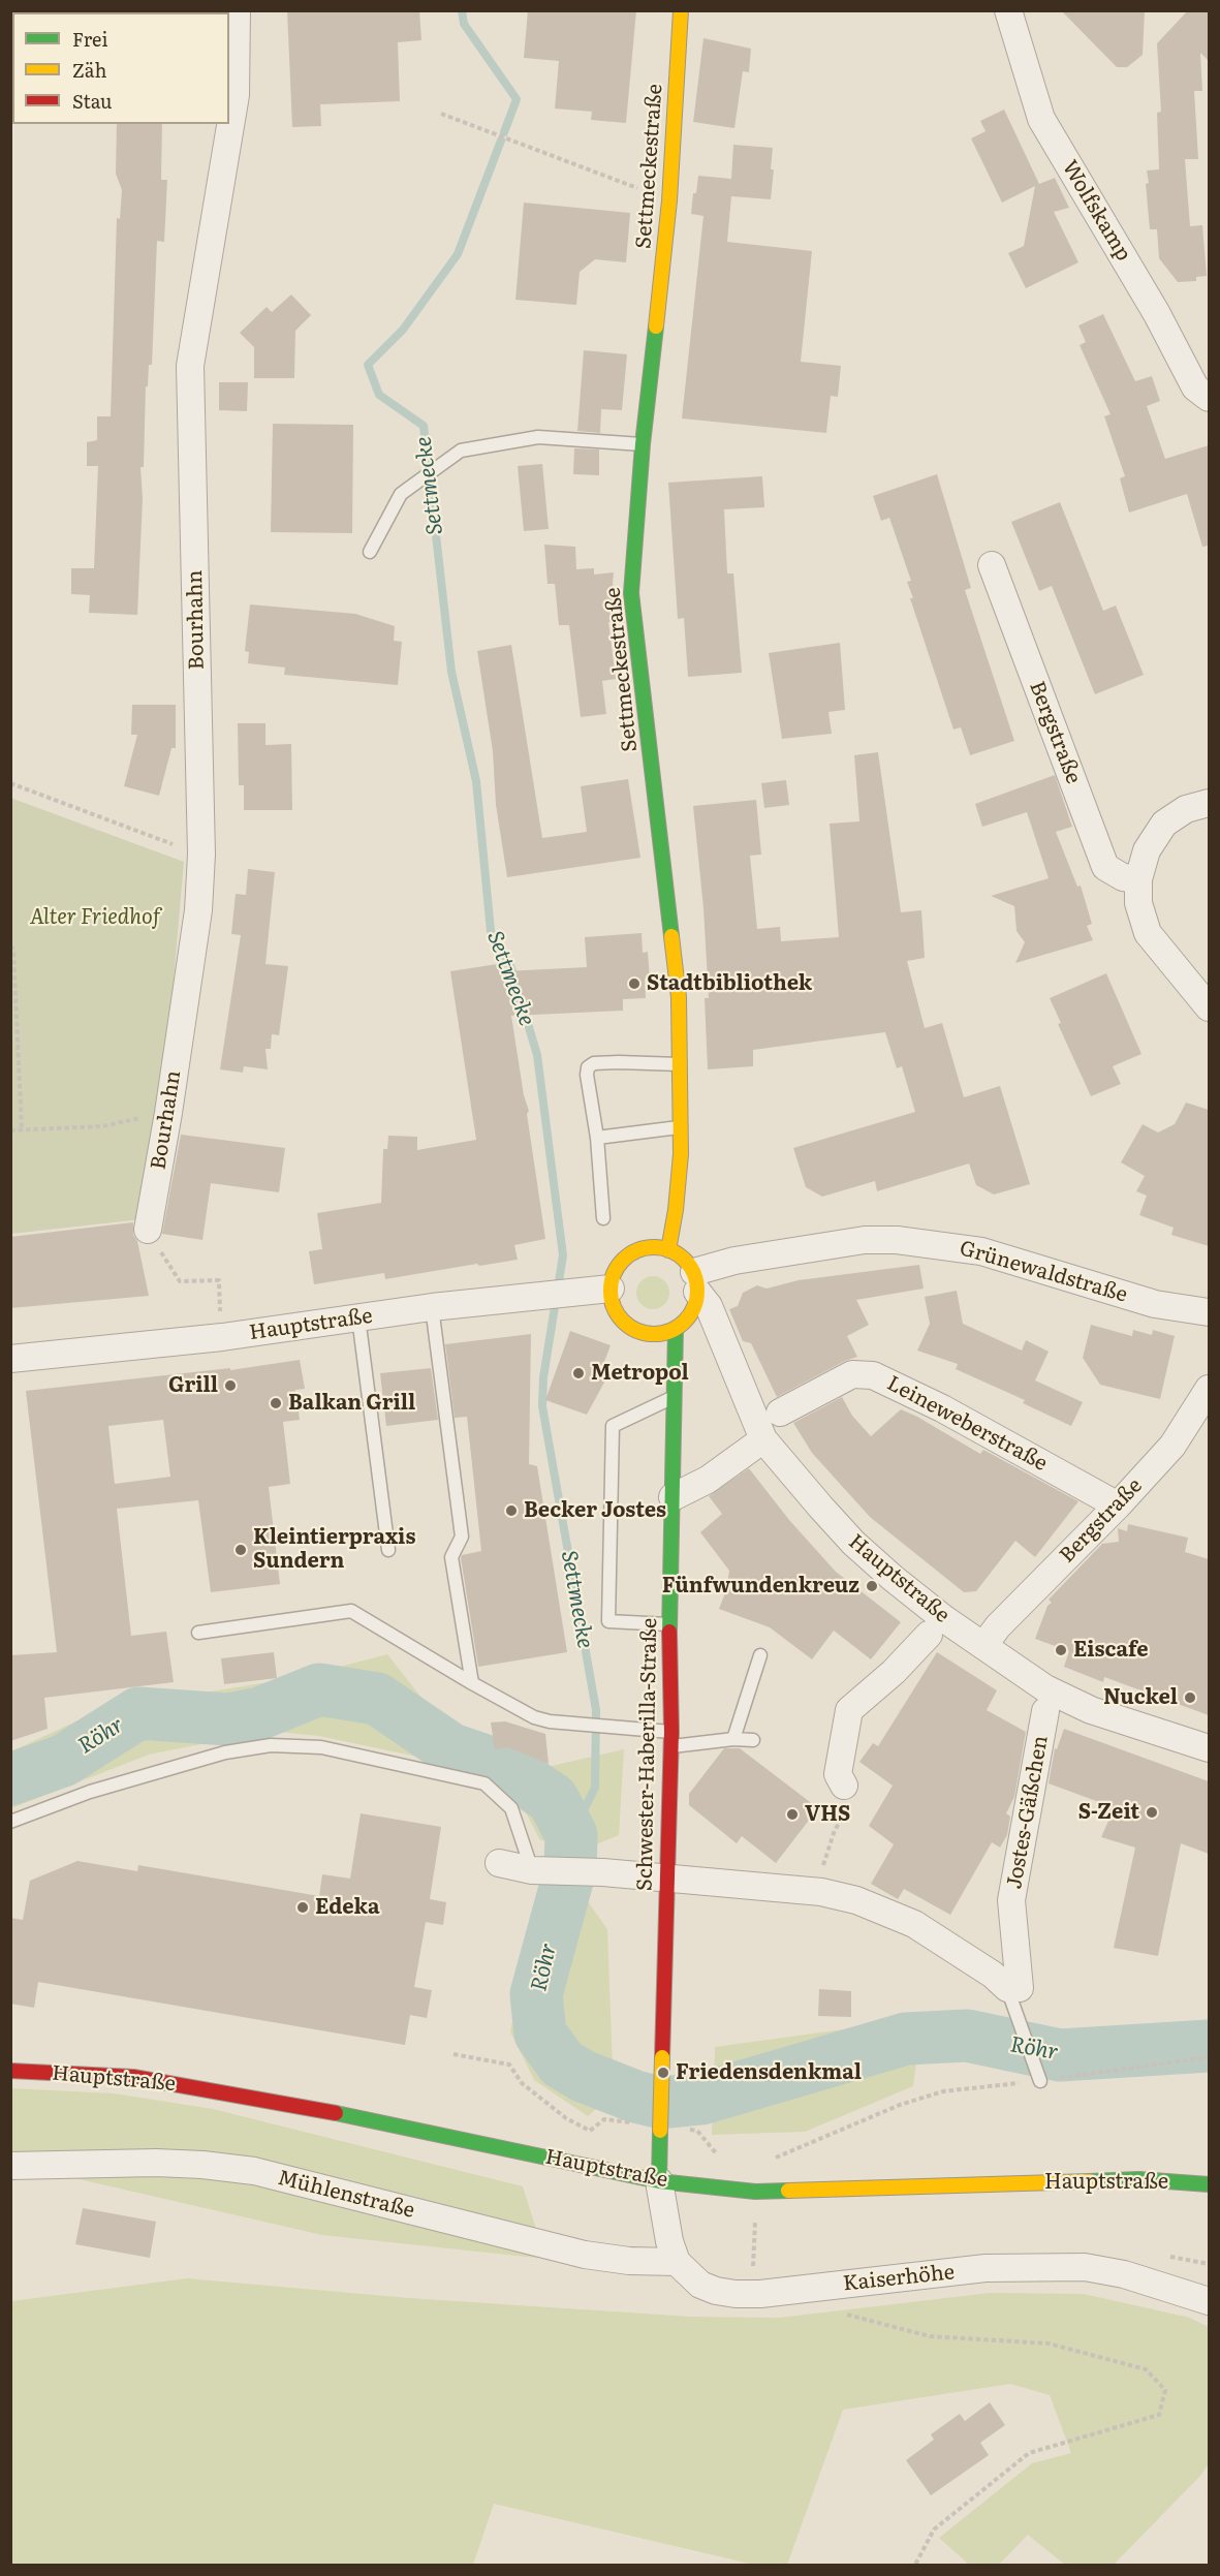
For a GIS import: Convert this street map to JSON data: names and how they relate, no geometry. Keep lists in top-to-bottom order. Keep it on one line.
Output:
{"streets":{"street":["Settmeckestraße","Wolfskamp","Bourhahn","Bergstraße","Grünewaldstraße","Hauptstraße","Leineweberstraße","Schwester-Haberilla-Straße","Jostes-Gäßchen","Mühlenstraße","Kaiserhöhe"]},"crossings":[["Settmeckestraße","Grünewaldstraße"],["Settmeckestraße","Hauptstraße"],["Settmeckestraße","Schwester-Haberilla-Straße"],["Bergstraße","Hauptstraße"],["Bergstraße","Leineweberstraße"],["Grünewaldstraße","Hauptstraße"],["Grünewaldstraße","Schwester-Haberilla-Straße"],["Hauptstraße","Schwester-Haberilla-Straße"],["Hauptstraße","Kaiserhöhe"],["Schwester-Haberilla-Straße","Kaiserhöhe"],["Mühlenstraße","Kaiserhöhe"]],"water":["Settmecke","Röhr"],"parks":["Alter Friedhof"],"places":["Stadtbibliothek","Metropol","Grill","Balkan Grill","Becker Jostes","Kleintierpraxis Sundern","Fünfwundenkreuz","Eiscafe","Nuckel","S-Zeit","VHS","Edeka","Friedensdenkmal"],"legend":["Frei","Zäh","Stau"]}
